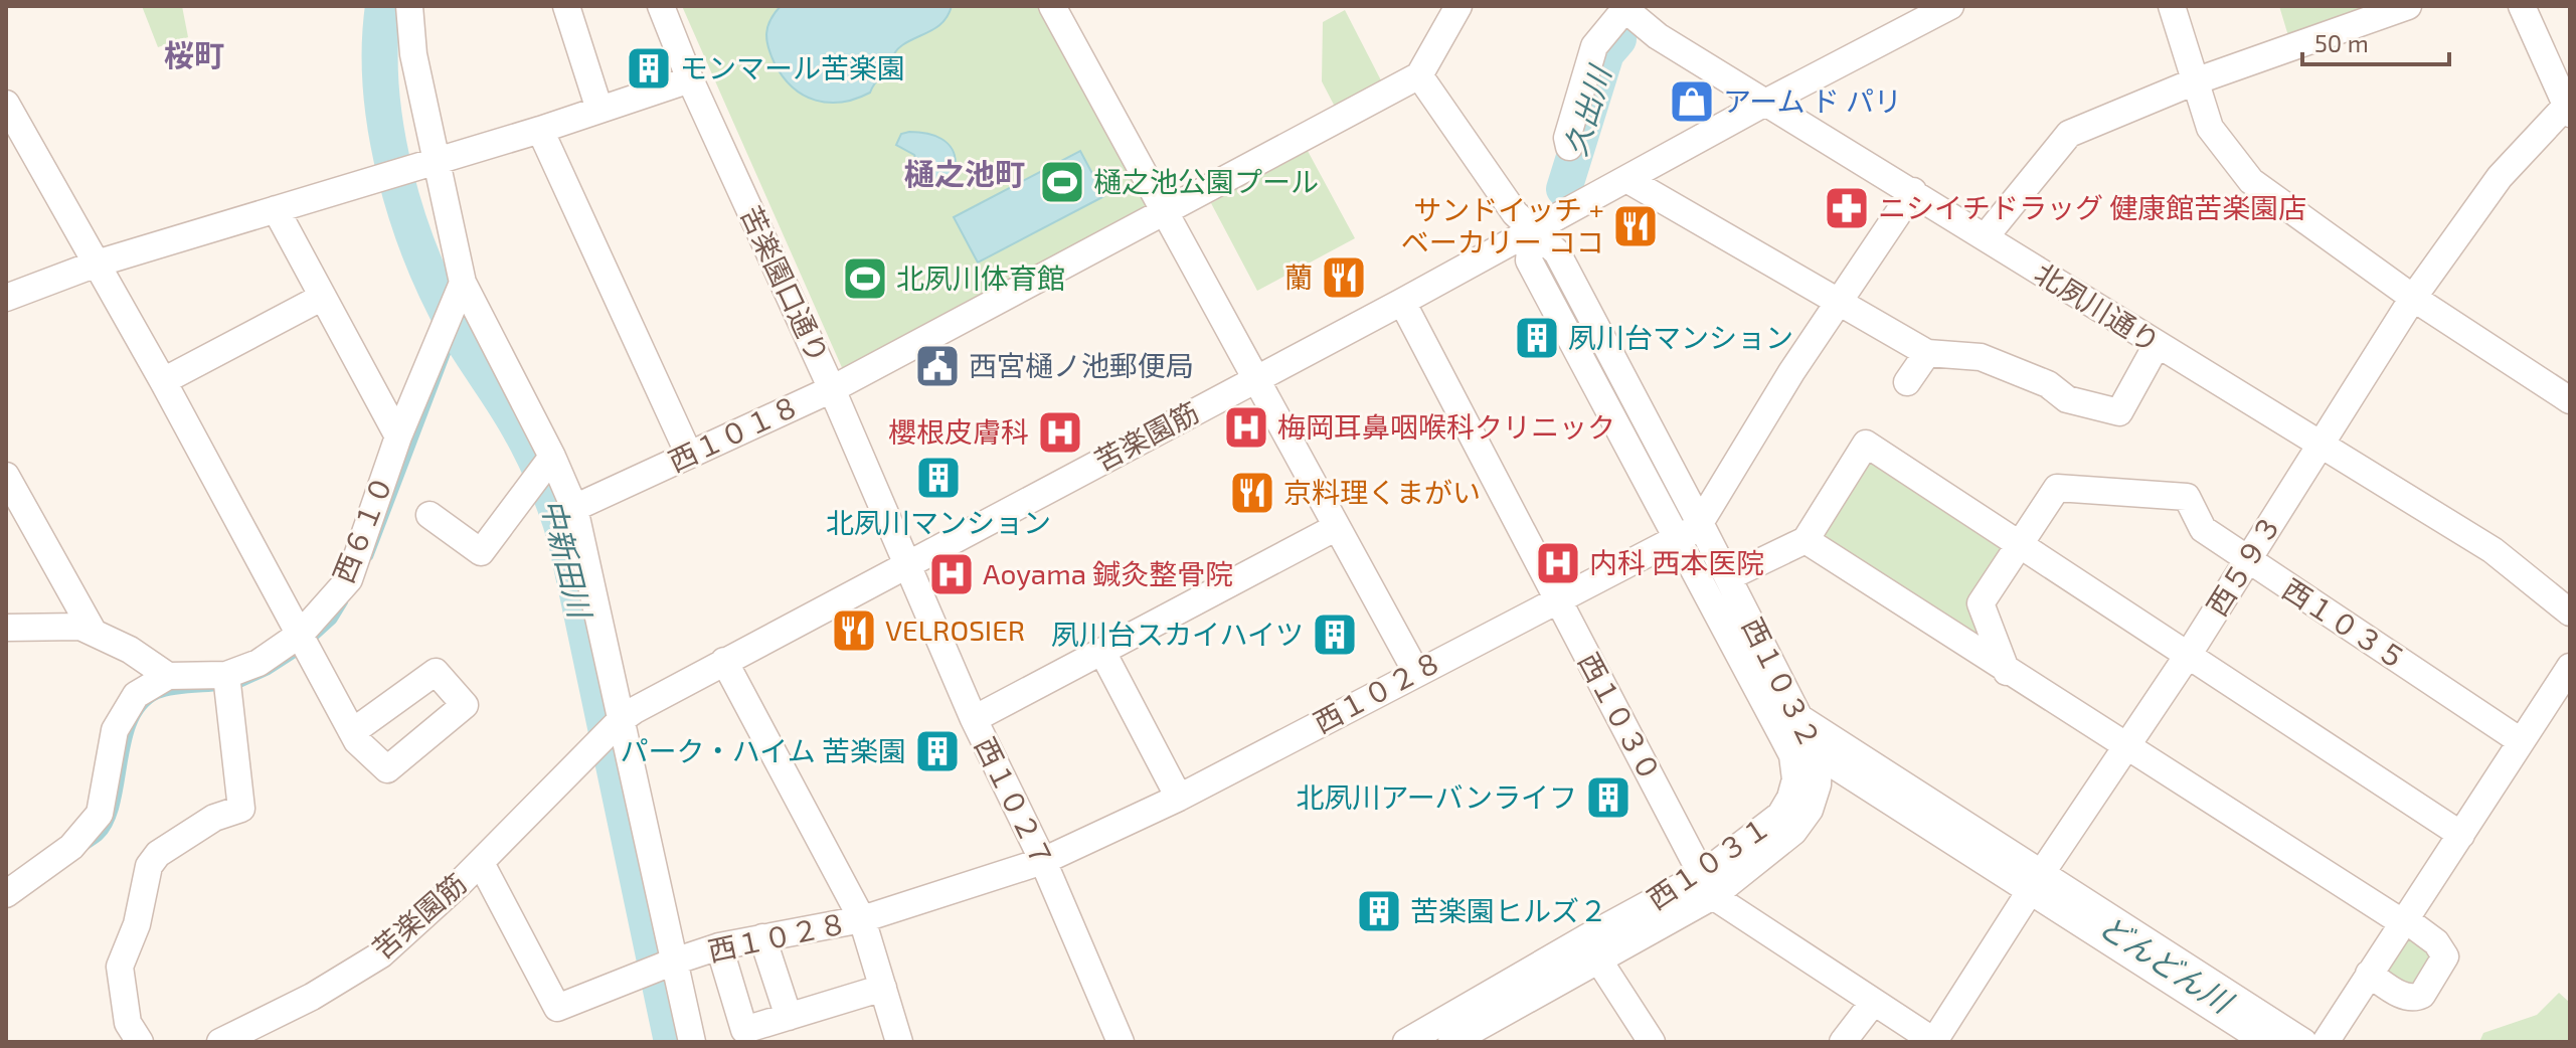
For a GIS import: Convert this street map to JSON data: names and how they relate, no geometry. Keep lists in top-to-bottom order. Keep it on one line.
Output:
{"streets":{"street":["苦楽園口通り","北夙川通り","西１０１８","苦楽園筋","西６１０","西５９３","西１０３５","西１０３２","西１０２８","西１０３０","西１０２７","西１０３１"]},"crossings":[["苦楽園口通り","西１０１８"],["苦楽園口通り","苦楽園筋"],["苦楽園口通り","西１０２７"],["北夙川通り","苦楽園筋"],["北夙川通り","西５９３"],["西１０１８","西１０３２"],["苦楽園筋","西１０３２"],["苦楽園筋","西１０２８"],["苦楽園筋","西１０３０"],["苦楽園筋","西１０２７"],["西５９３","西１０３５"],["西５９３","西１０３０"],["西１０３２","西１０２８"],["西１０３２","西１０３０"],["西１０３２","西１０３１"],["西１０２８","西１０３０"],["西１０２８","西１０２７"],["西１０２８","西１０３１"],["西１０３０","西１０３１"]],"districts":["桜町","樋之池町"],"water":["久出川","中新田川","どんどん川"],"places":{"building":["モンマール苦楽園","夙川台マンション","北夙川マンション","夙川台スカイハイツ","パーク・ハイム 苦楽園","北夙川アーバンライフ","苦楽園ヒルズ２"],"shop":["アーム ド パリ"],"sports":["樋之池公園プール","北夙川体育館"],"pharmacy":["ニシイチドラッグ 健康館苦楽園店"],"restaurant":["サンドイッチ + ベーカリー ココ","蘭","京料理くまがい","VELROSIER"],"public building":["西宮樋ノ池郵便局"],"hospital":["梅岡耳鼻咽喉科クリニック","櫻根皮膚科","内科 西本医院","Aoyama 鍼灸整骨院"]},"scale_bar":"50 m"}
